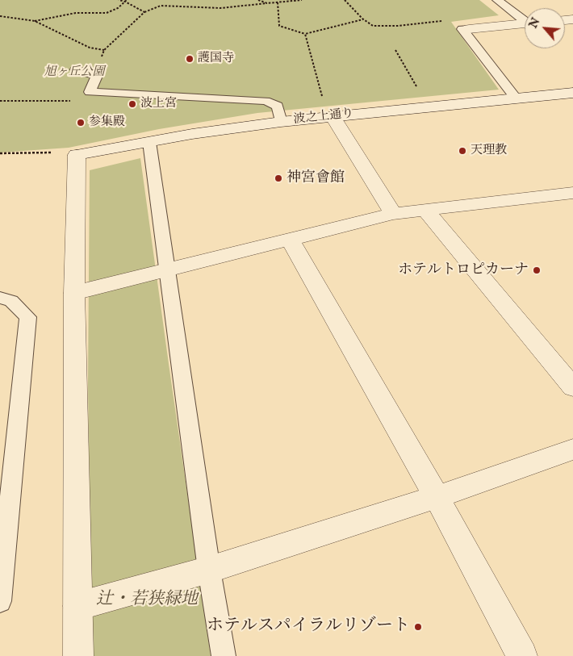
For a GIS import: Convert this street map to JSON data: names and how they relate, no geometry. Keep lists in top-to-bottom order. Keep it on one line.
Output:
{"streets":{"street":["波之上通り"]},"parks":["旭ヶ丘公園","辻・若狭緑地"],"places":["護国寺","波上宮","参集殿","天理教","神宮會館","ホテルトロピカーナ","ホテルスパイラルリゾート"],"north":"top left"}
